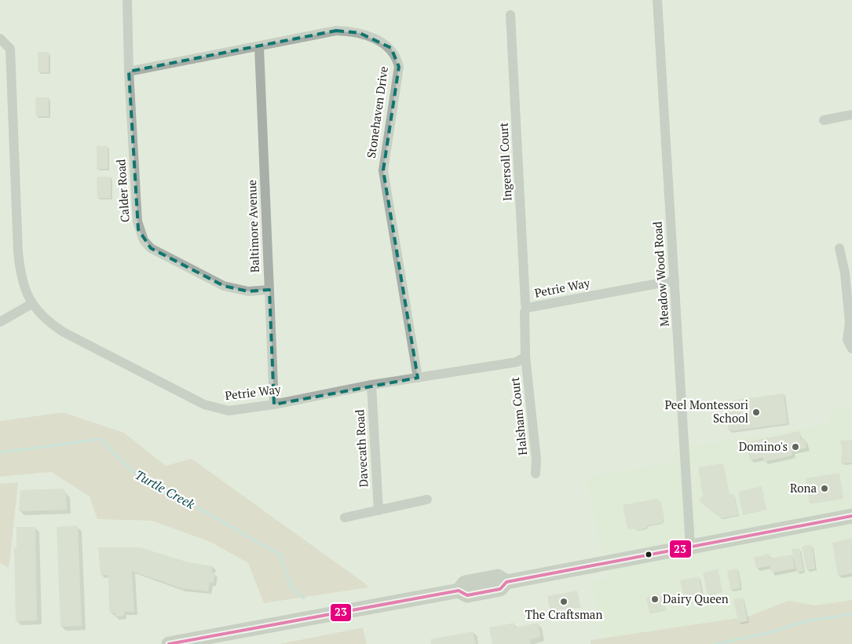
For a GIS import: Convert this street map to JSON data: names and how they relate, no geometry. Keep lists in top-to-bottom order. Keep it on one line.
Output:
{"streets":{"street":["Stonehaven Drive","Ingersoll Court","Calder Road","Baltimore Avenue","Meadow Wood Road","Petrie Way","Halsham Court","Davecath Road"]},"crossings":[["Stonehaven Drive","Calder Road"],["Stonehaven Drive","Baltimore Avenue"],["Stonehaven Drive","Petrie Way"],["Ingersoll Court","Petrie Way"],["Calder Road","Baltimore Avenue"],["Baltimore Avenue","Petrie Way"],["Meadow Wood Road","Petrie Way"],["Petrie Way","Halsham Court"],["Petrie Way","Davecath Road"]],"water":["Turtle Creek"],"places":["Peel Montessori School","Domino's","Rona","Dairy Queen","The Craftsman"],"lines":["transit line 23"]}
